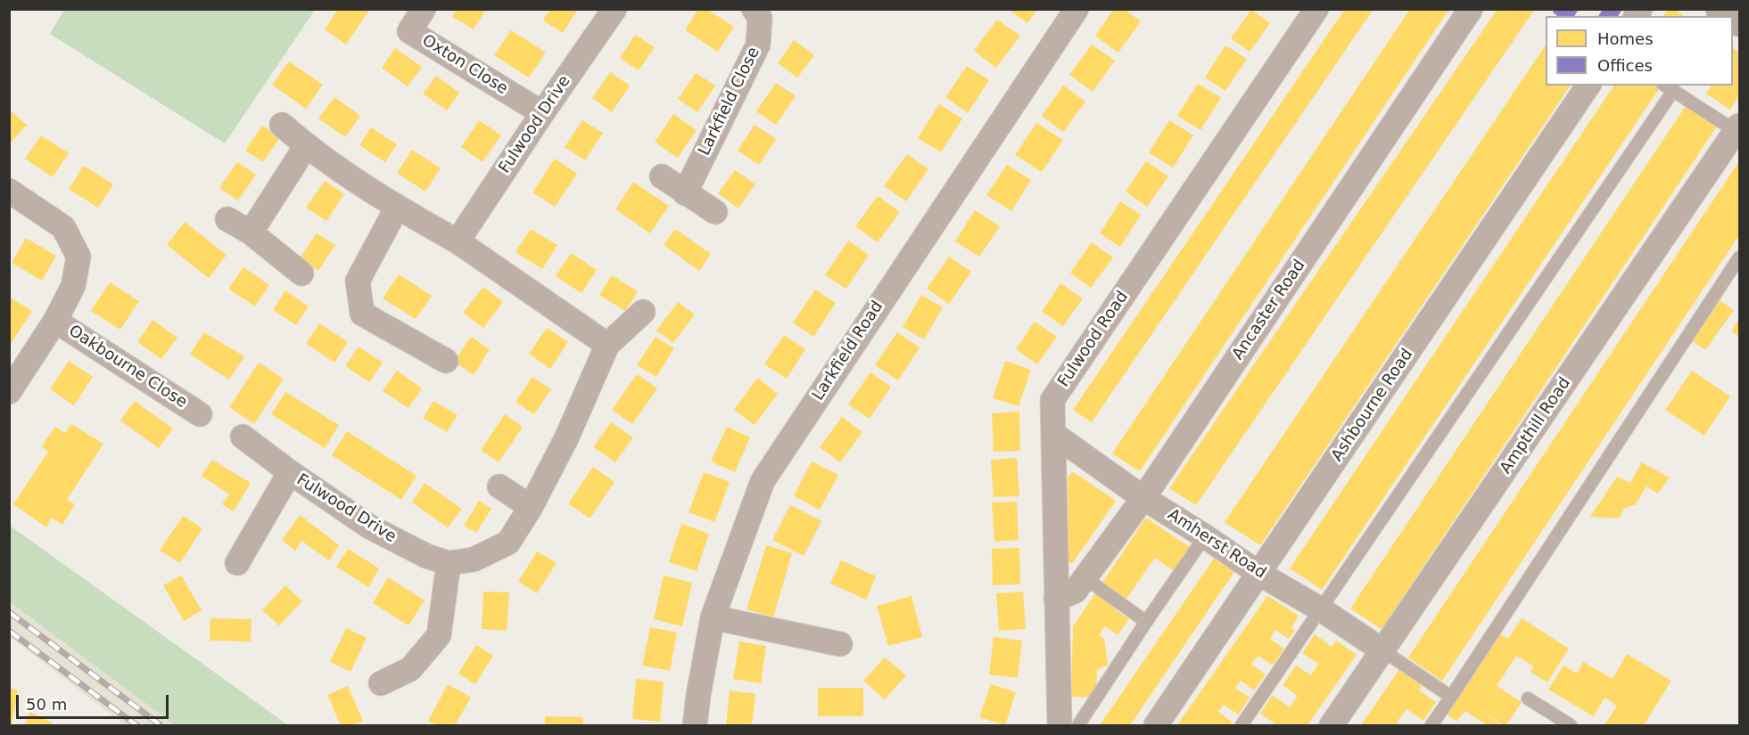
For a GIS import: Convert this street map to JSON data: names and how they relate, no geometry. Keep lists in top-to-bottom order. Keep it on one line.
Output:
{"streets":{"street":["Oxton Close","Larkfield Close","Fulwood Drive","Ancaster Road","Fulwood Road","Larkfield Road","Oakbourne Close","Ashbourne Road","Ampthill Road","Amherst Road"]},"crossings":[["Oxton Close","Fulwood Drive"],["Ancaster Road","Fulwood Road"],["Ancaster Road","Amherst Road"],["Fulwood Road","Amherst Road"],["Ashbourne Road","Amherst Road"],["Ampthill Road","Amherst Road"]],"legend":["Homes","Offices"],"scale_bar":"50 m"}
